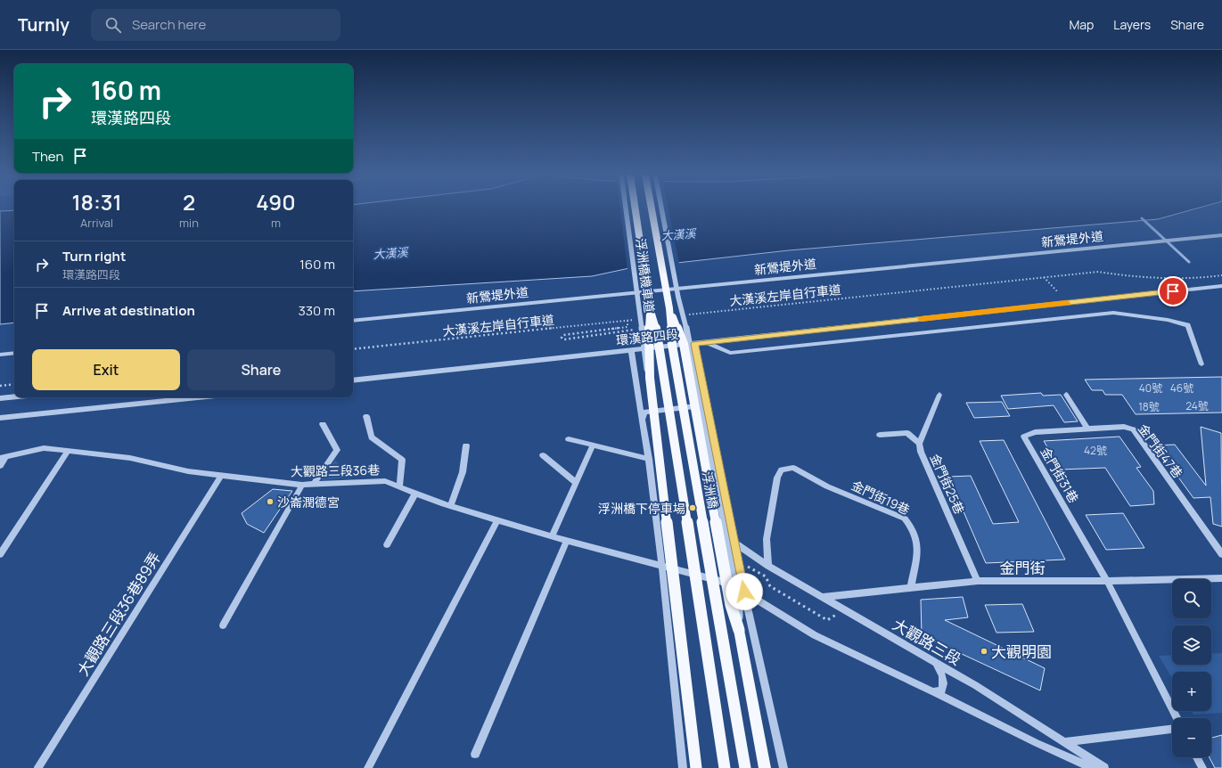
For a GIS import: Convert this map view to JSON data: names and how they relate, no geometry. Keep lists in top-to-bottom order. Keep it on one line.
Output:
{"streets":{"main road":["浮洲橋"],"street":["新鶯堤外道","浮洲橋機車道","環漢路四段","金門街47巷","大觀路三段36巷","金門街31巷","金門街25巷","金門街19巷","金門街","大觀路三段36巷89弄","大觀路三段"],"path":["大漢溪左岸自行車道"]},"crossings":[["金門街47巷","金門街31巷"],["大觀路三段36巷","大觀路三段36巷89弄"],["金門街31巷","金門街"],["金門街25巷","金門街"],["金門街19巷","金門街"],["金門街19巷","大觀路三段"],["金門街","大觀路三段"]],"water":["大漢溪"],"places":["沙崙潤德宮","浮洲橋下停車場","大觀明園"],"house_numbers":["40號","46號","24號","18號","42號"],"page":{"header":"Turnly","search":"Search here","nav":["Map","Layers","Share"],"turn":["160 m","環漢路四段"],"then":"Then","eta":["18:31","Arrival","2","min","490","m"],"list":[{"name":"Turn right","note":"環漢路四段","value":"160 m"},{"name":"Arrive at destination","value":"330 m"}],"buttons":["Exit","Share"],"map_buttons":["+","−"]}}
